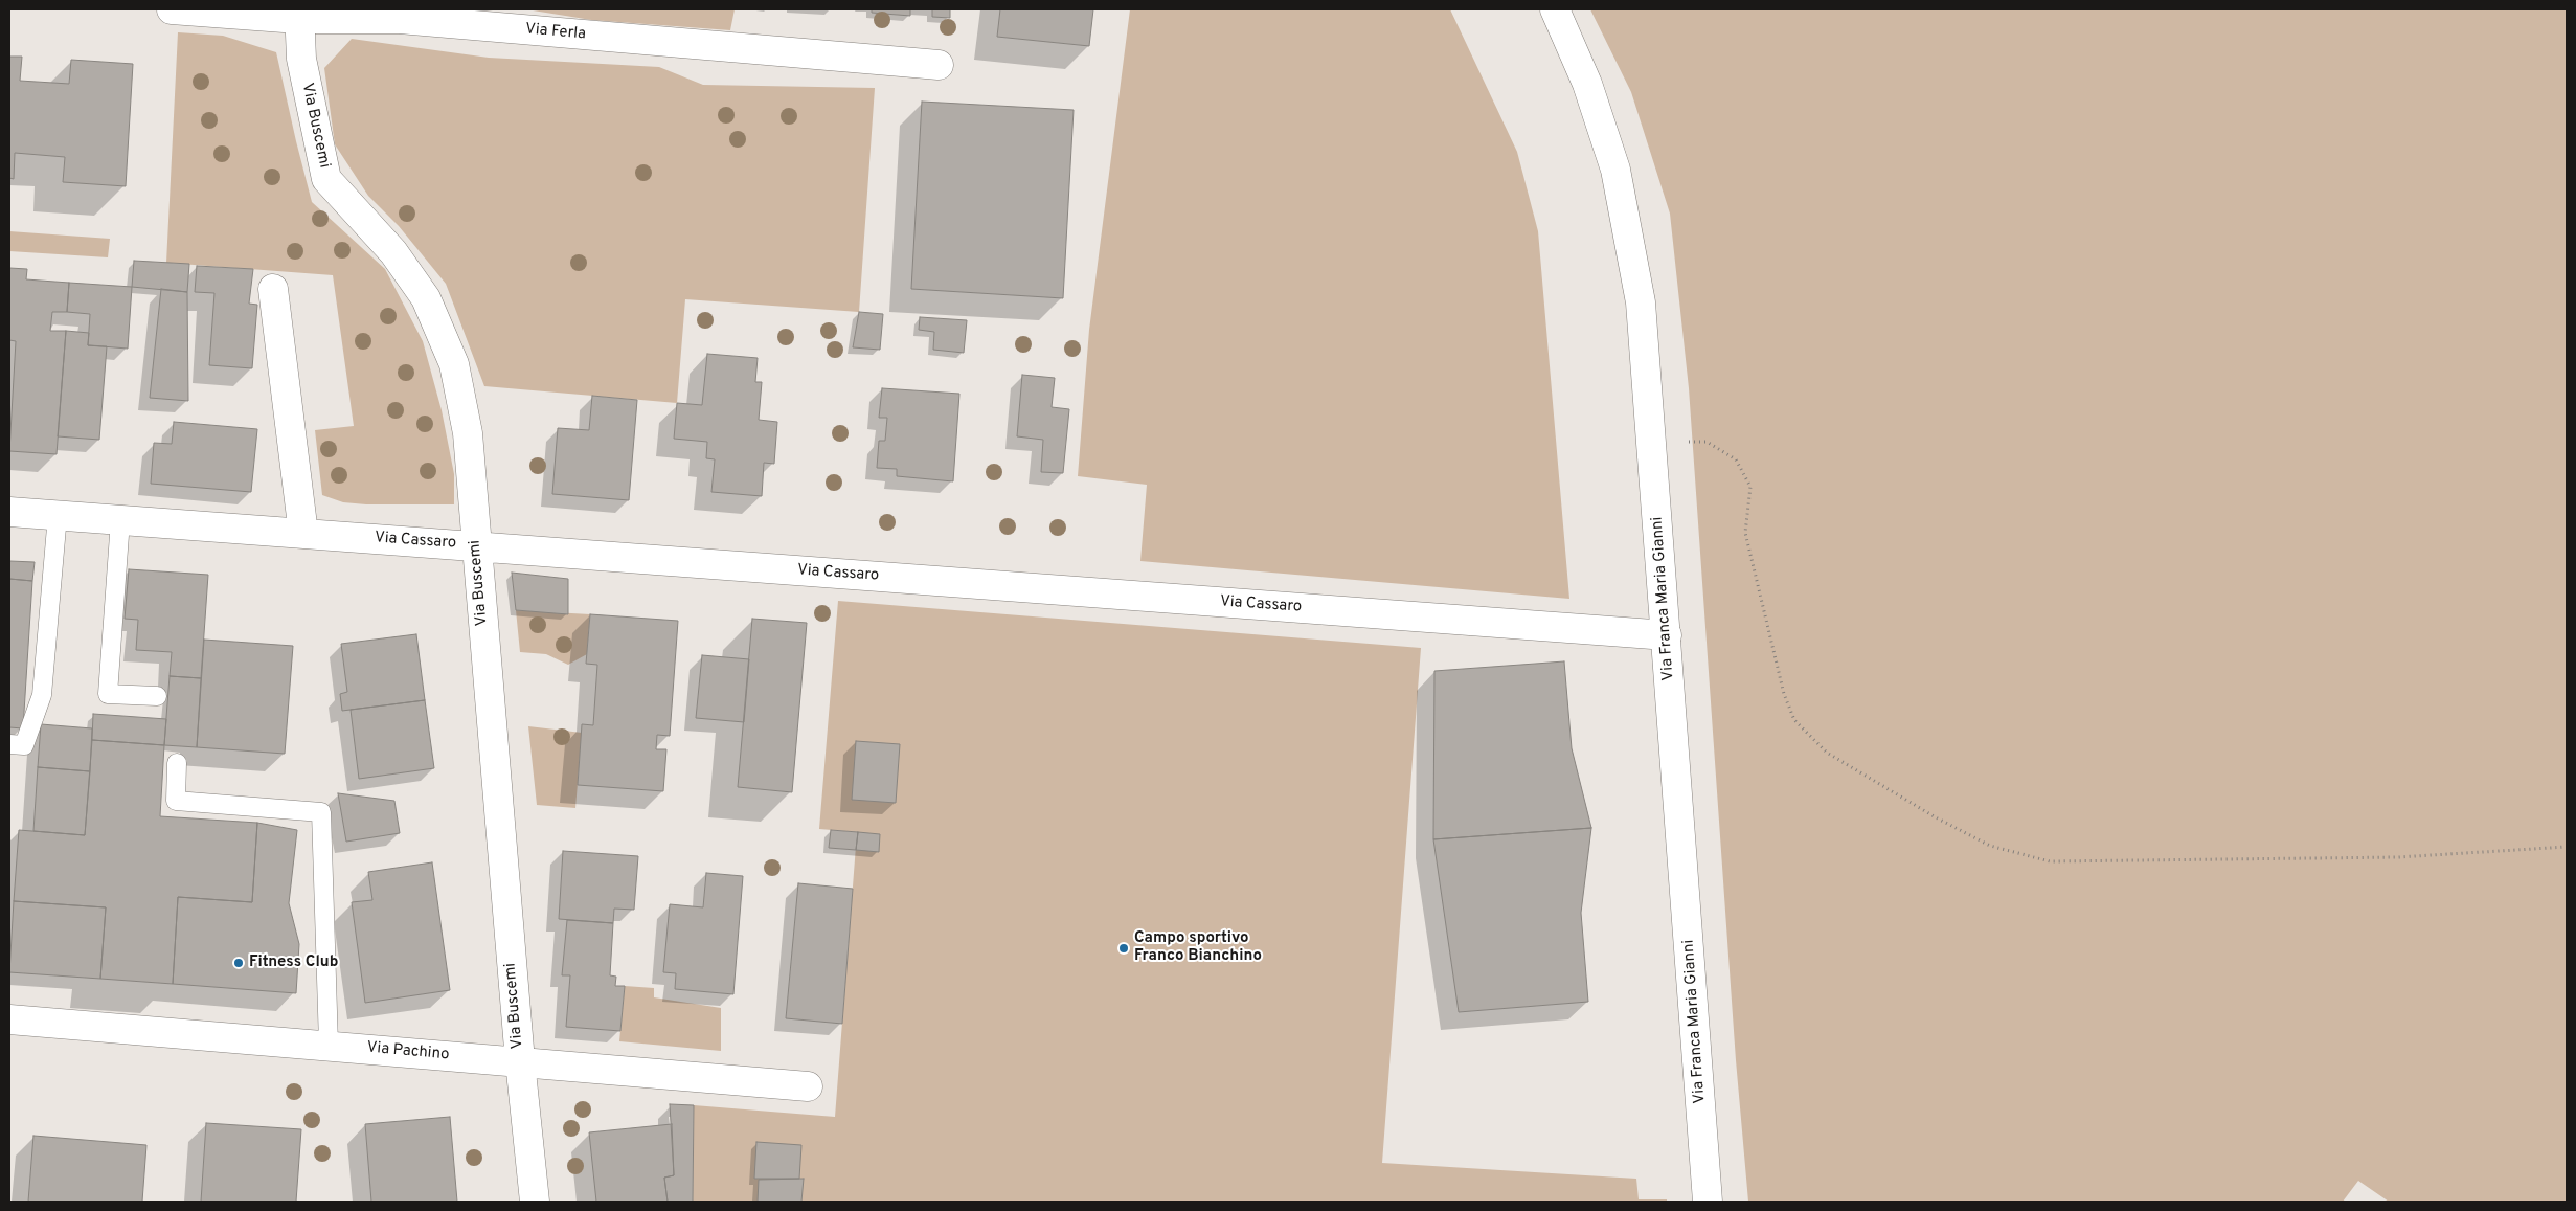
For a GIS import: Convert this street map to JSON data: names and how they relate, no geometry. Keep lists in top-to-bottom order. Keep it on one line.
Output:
{"streets":{"street":["Via Ferla","Via Buscemi","Via Cassaro","Via Franca Maria Gianni","Via Pachino"]},"crossings":[["Via Ferla","Via Buscemi"],["Via Buscemi","Via Cassaro"],["Via Buscemi","Via Pachino"],["Via Cassaro","Via Franca Maria Gianni"]],"places":["Campo sportivo Franco Bianchino","Fitness Club"]}
